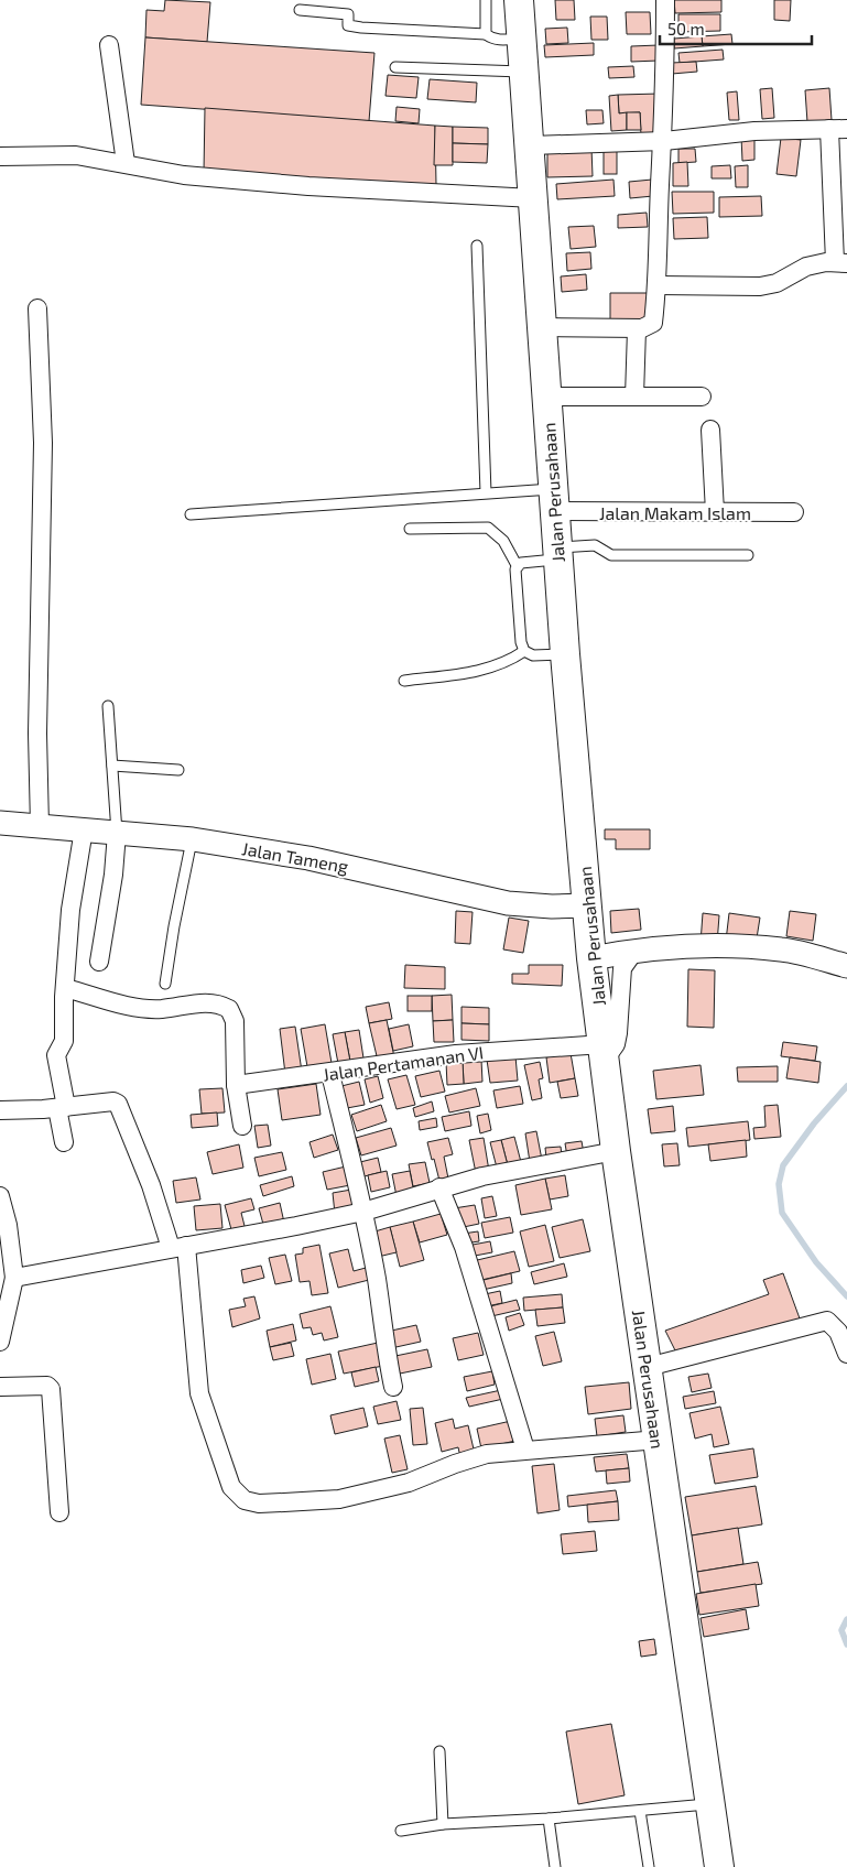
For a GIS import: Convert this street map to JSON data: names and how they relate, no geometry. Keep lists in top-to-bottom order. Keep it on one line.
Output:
{"streets":{"main road":["Jalan Perusahaan"],"street":["Jalan Makam Islam","Jalan Tameng","Jalan Pertamanan VI"]},"crossings":[["Jalan Perusahaan","Jalan Makam Islam"],["Jalan Perusahaan","Jalan Tameng"],["Jalan Perusahaan","Jalan Pertamanan VI"]],"scale_bar":"50 m"}
